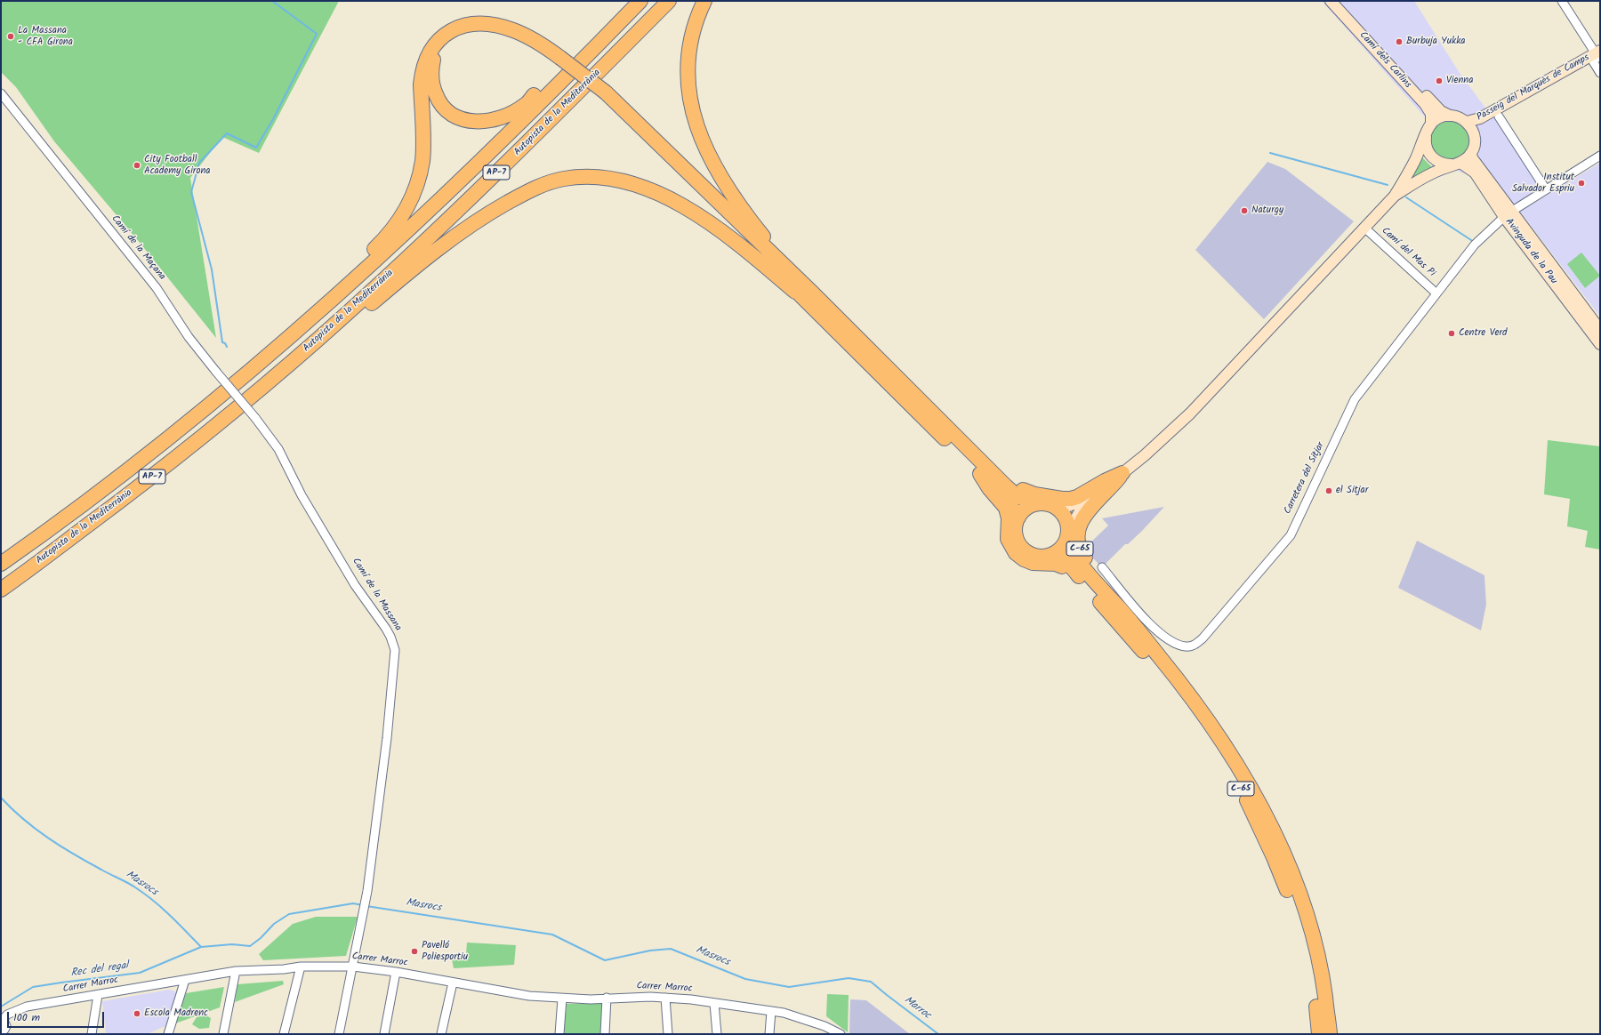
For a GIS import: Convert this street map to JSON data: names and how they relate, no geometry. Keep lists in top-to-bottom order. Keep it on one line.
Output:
{"streets":{"highway":["Autopista de la Mediterrània","AP-7","C-65"],"main road":["Camí dels Carlins","Passeig del Marquès de Camps","Avinguda de la Pau"],"street":["Camí de la Maçana","Camí del Mas Pi","Carretera del Sitjar","Camí de la Massana","Carrer Marroc"]},"crossings":[["Camí dels Carlins","Passeig del Marquès de Camps"],["Camí dels Carlins","Avinguda de la Pau"],["Passeig del Marquès de Camps","Avinguda de la Pau"],["Camí de la Maçana","Camí de la Massana"],["Avinguda de la Pau","Carretera del Sitjar"],["Camí del Mas Pi","Carretera del Sitjar"],["Camí de la Massana","Carrer Marroc"]],"water":["Masrocs","Rec del regal","Marroc"],"places":["La Massana - CFA Girona","Burbuja Yukka","Vienna","City Football Academy Girona","Institut Salvador Espriu","Naturgy","Centre Verd","el Sitjar","Pavelló Poliesportiu","Escola Madrenc"],"scale_bar":"100 m"}
